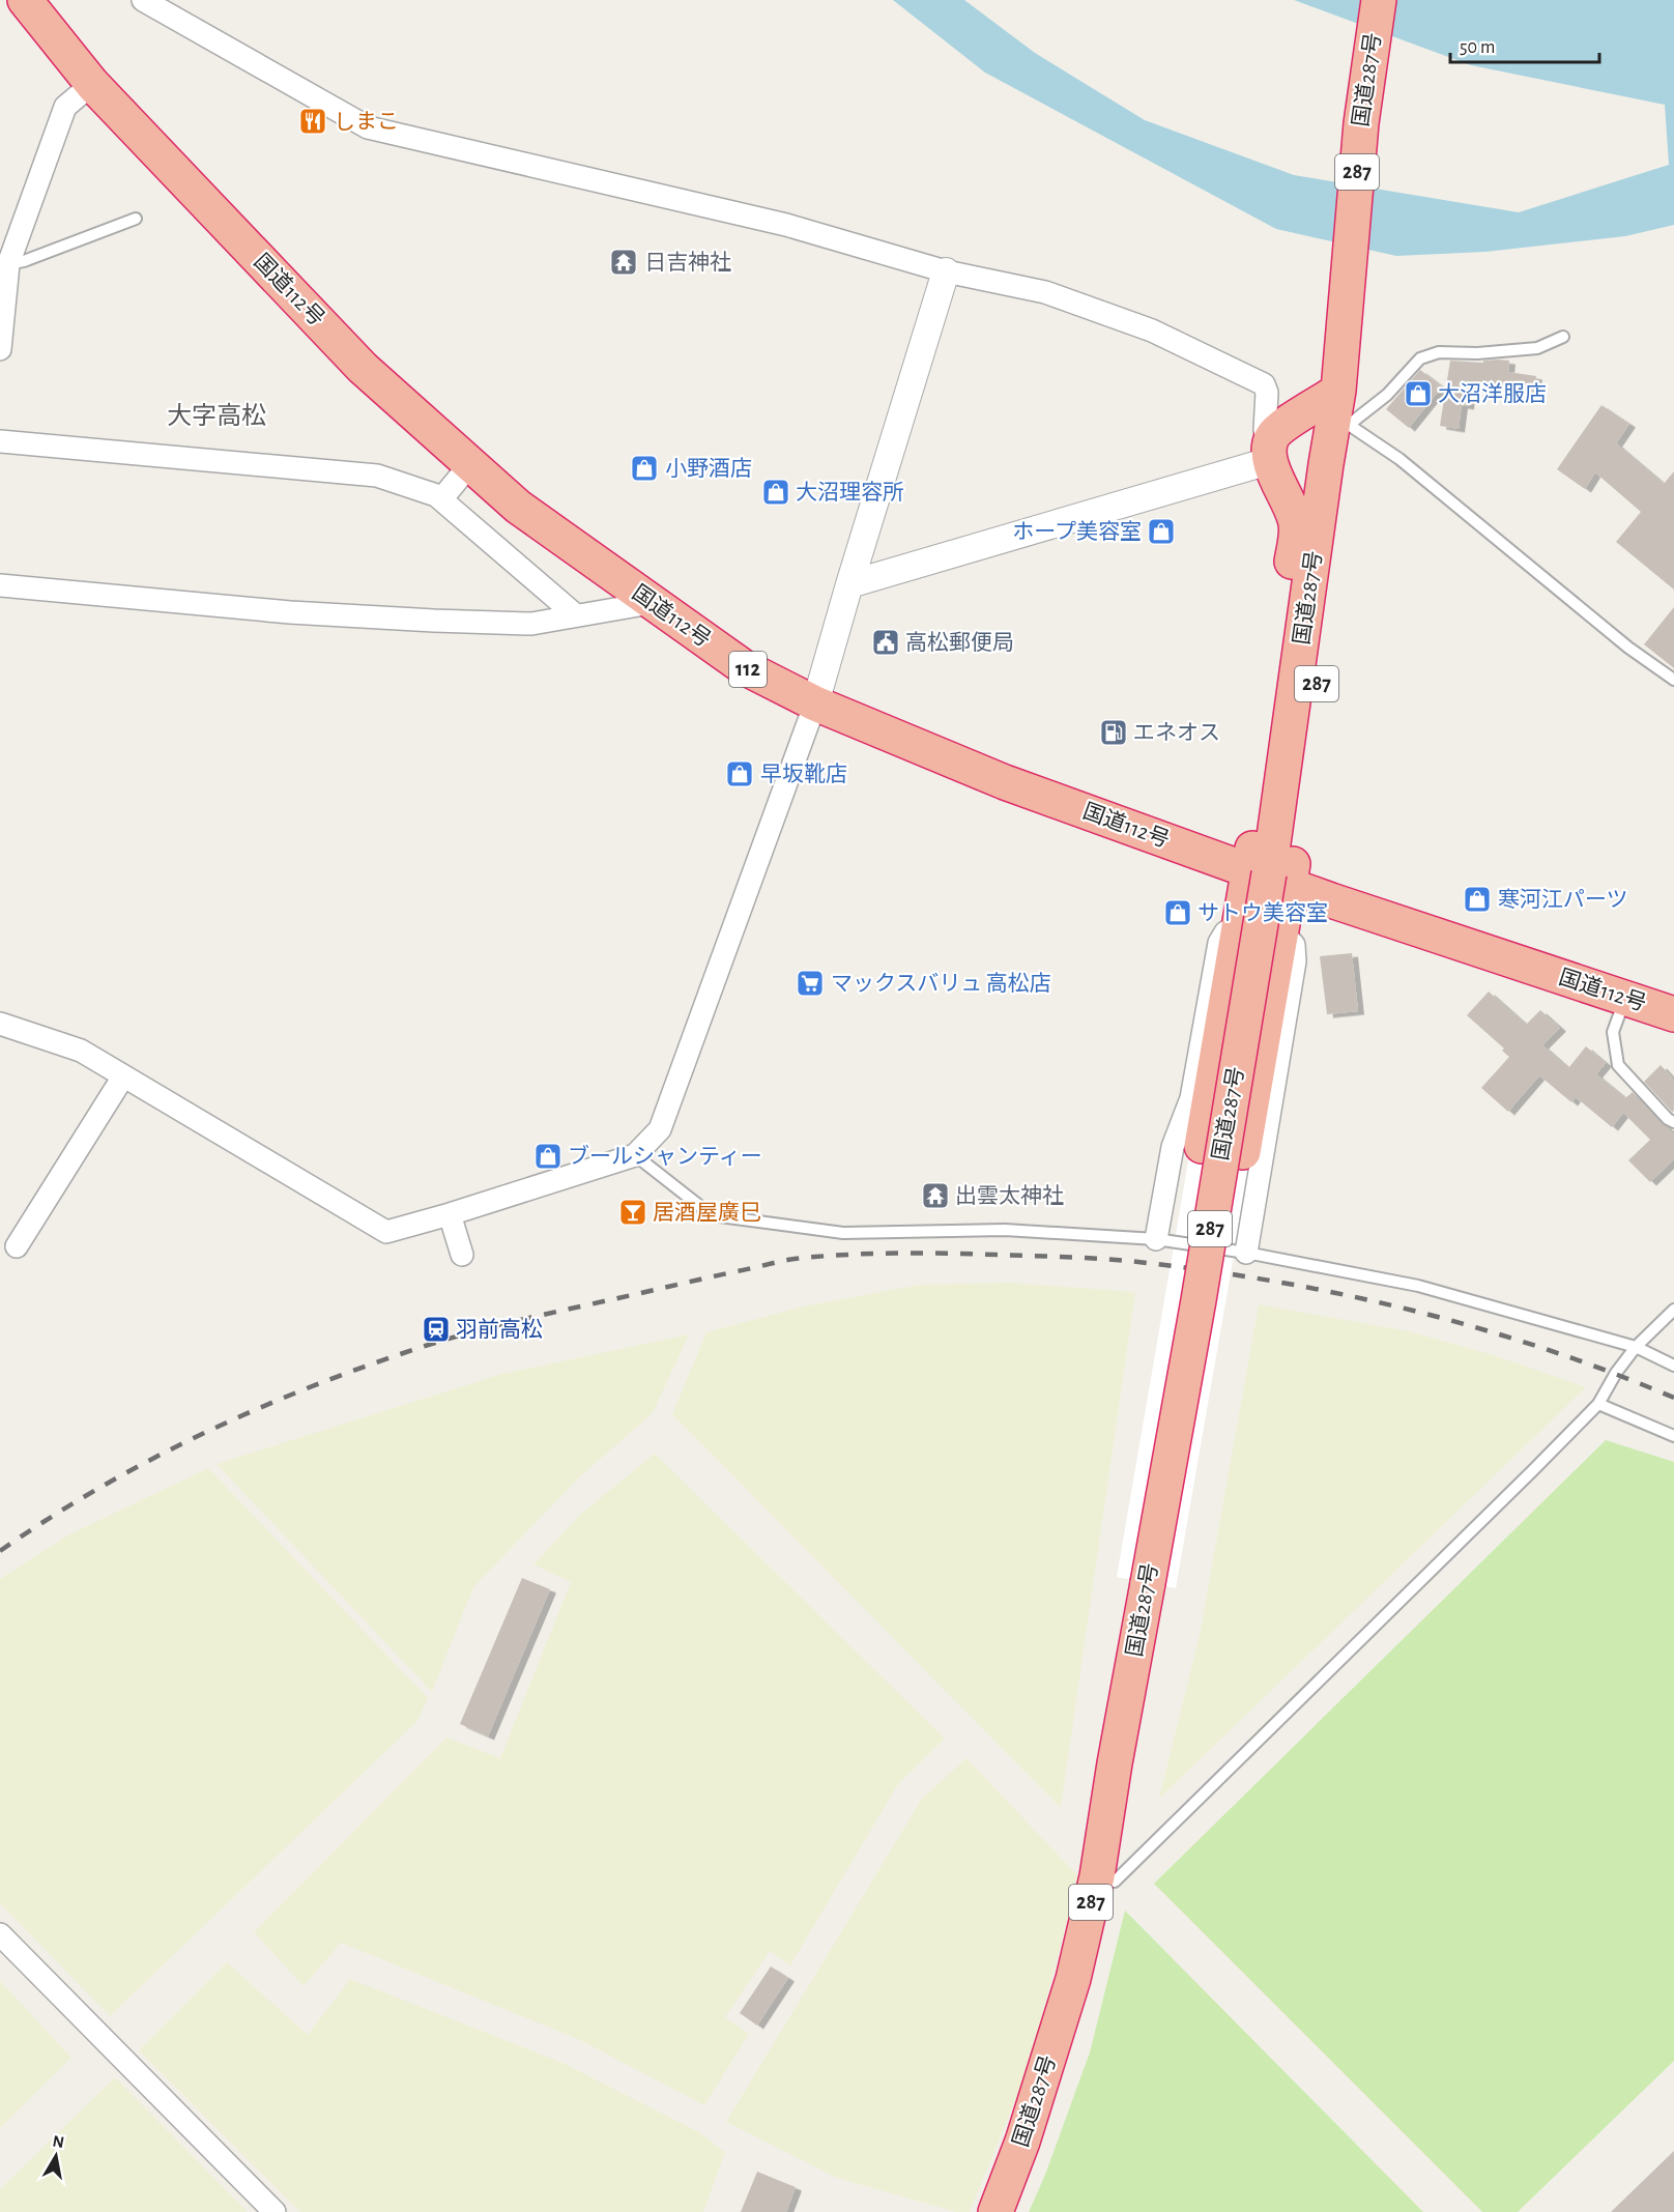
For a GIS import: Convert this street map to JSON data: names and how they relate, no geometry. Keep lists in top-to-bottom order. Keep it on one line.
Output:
{"streets":{"highway":["国道287号","287","国道112号","112"]},"crossings":[["国道287号","287"],["287","国道112号"]],"districts":["大字高松"],"places":{"restaurant":["しまこ"],"temple":["日吉神社","出雲太神社"],"shop":["大沼洋服店","小野酒店","大沼理容所","ホープ美容室","早坂靴店","寒河江パーツ","サトウ美容室","ブールシャンティー"],"public building":["高松郵便局"],"fuel station":["エネオス"],"supermarket":["マックスバリュ 高松店"],"bar":["居酒屋廣巳"],"station":["羽前高松"]},"scale_bar":"50 m","north":"top"}
